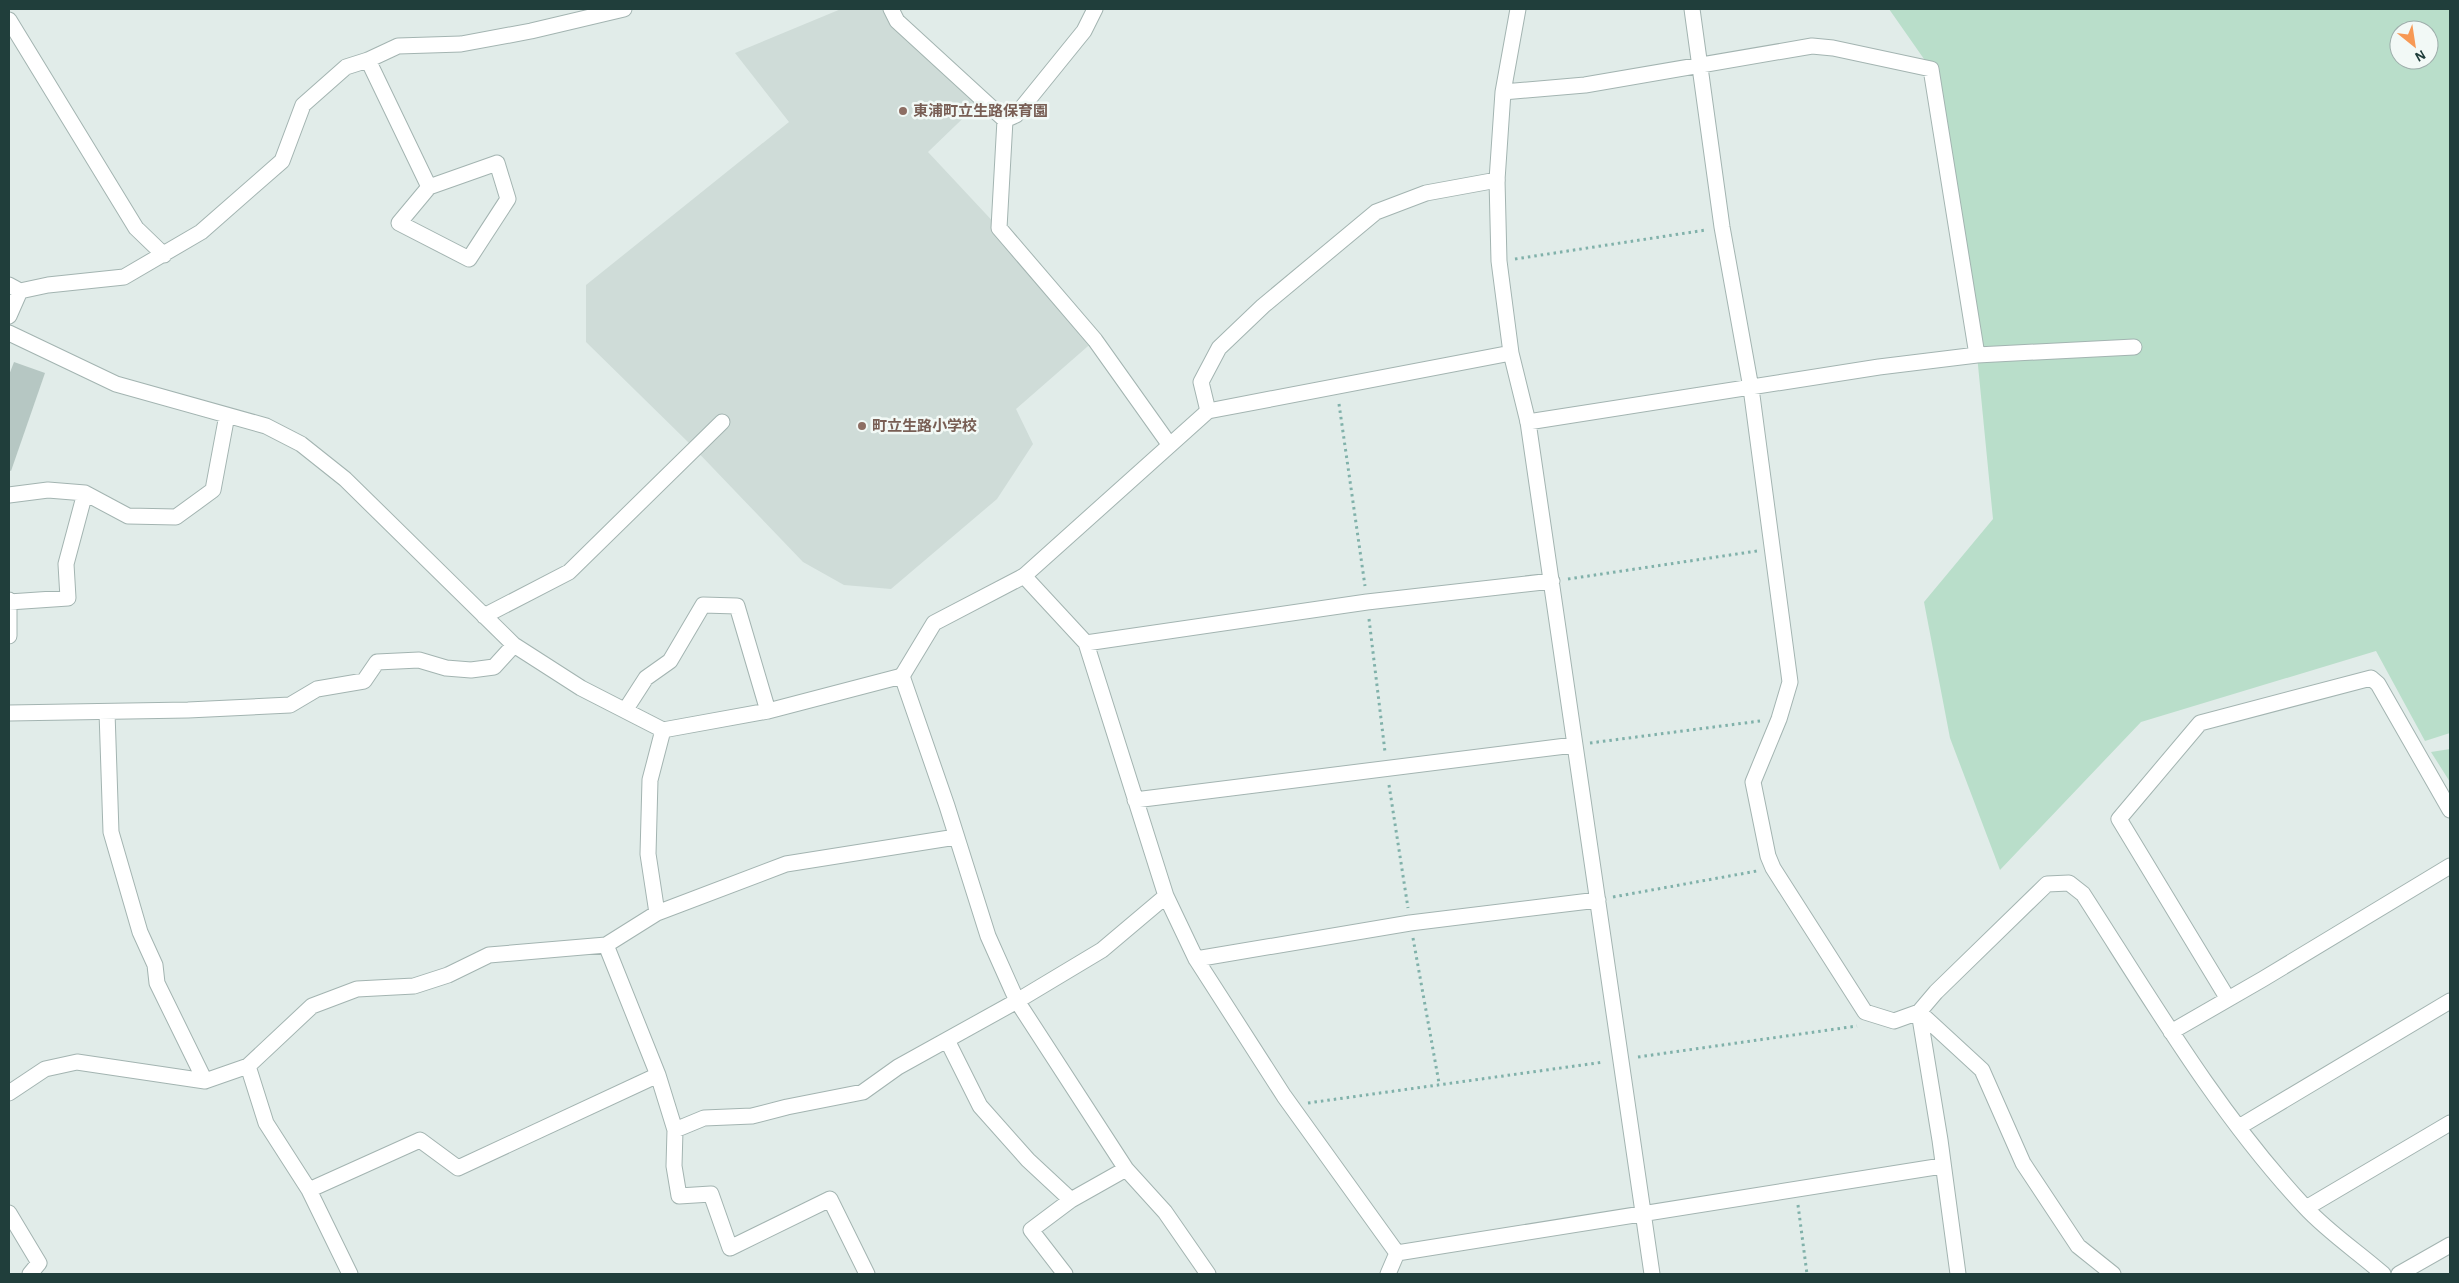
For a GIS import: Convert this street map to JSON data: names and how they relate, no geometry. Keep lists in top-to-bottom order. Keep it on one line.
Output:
{"places":["東浦町立生路保育園","町立生路小学校"],"north":"bottom right"}
